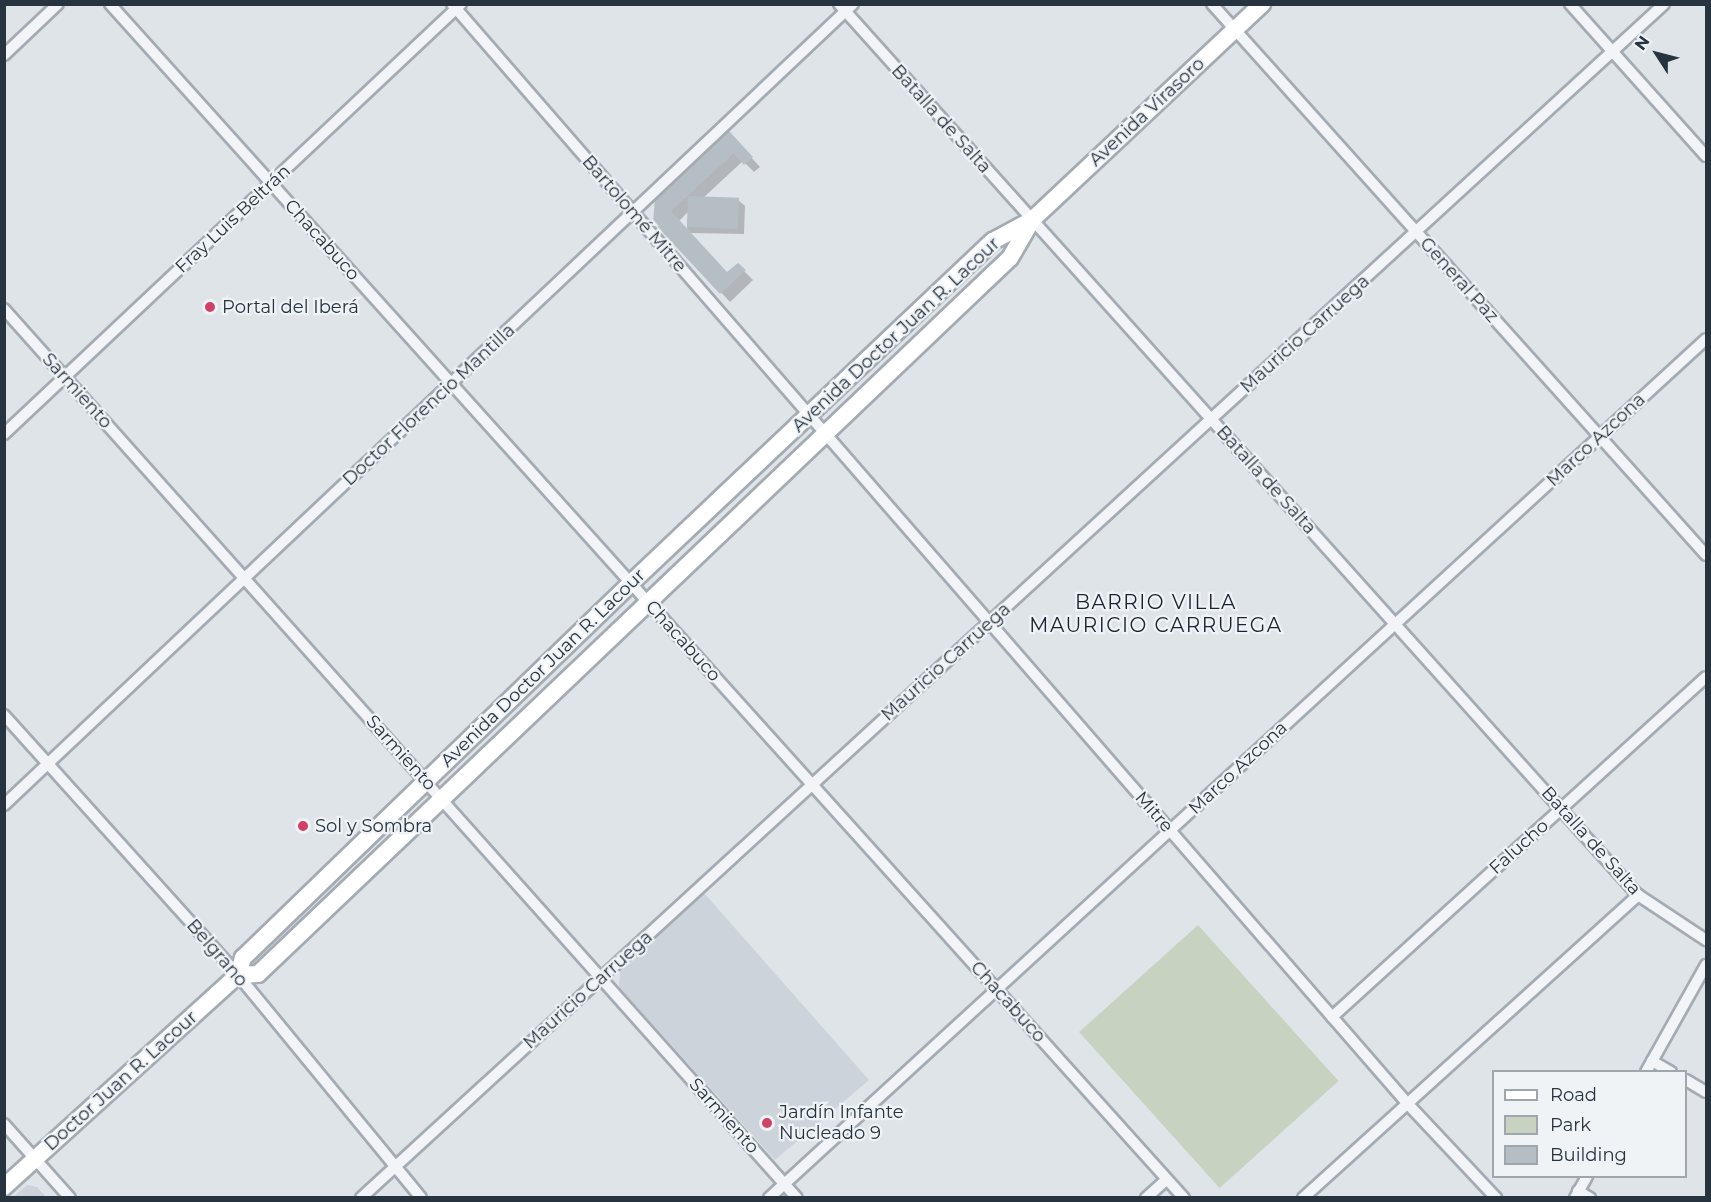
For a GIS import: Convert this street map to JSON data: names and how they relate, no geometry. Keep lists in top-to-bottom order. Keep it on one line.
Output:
{"streets":{"street":["Avenida Virasoro","Batalla de Salta","Bartolomé Mitre","Fray Luis Beltrán","Chacabuco","General Paz","Mauricio Carruega","Avenida Doctor Juan R. Lacour","Sarmiento","Doctor Florencio Mantilla","Marco Azcona","Mitre","Falucho","Belgrano","Doctor Juan R. Lacour"]},"crossings":[["Avenida Virasoro","Batalla de Salta"],["Avenida Virasoro","General Paz"],["Avenida Virasoro","Avenida Doctor Juan R. Lacour"],["Batalla de Salta","Mauricio Carruega"],["Batalla de Salta","Avenida Doctor Juan R. Lacour"],["Batalla de Salta","Doctor Florencio Mantilla"],["Batalla de Salta","Marco Azcona"],["Batalla de Salta","Falucho"],["Bartolomé Mitre","Fray Luis Beltrán"],["Bartolomé Mitre","Avenida Doctor Juan R. Lacour"],["Bartolomé Mitre","Doctor Florencio Mantilla"],["Bartolomé Mitre","Mitre"],["Fray Luis Beltrán","Chacabuco"],["Fray Luis Beltrán","Sarmiento"],["Chacabuco","Mauricio Carruega"],["Chacabuco","Avenida Doctor Juan R. Lacour"],["Chacabuco","Doctor Florencio Mantilla"],["Chacabuco","Marco Azcona"],["General Paz","Mauricio Carruega"],["General Paz","Marco Azcona"],["Mauricio Carruega","Sarmiento"],["Mauricio Carruega","Mitre"],["Mauricio Carruega","Belgrano"],["Avenida Doctor Juan R. Lacour","Sarmiento"],["Avenida Doctor Juan R. Lacour","Mitre"],["Avenida Doctor Juan R. Lacour","Belgrano"],["Avenida Doctor Juan R. Lacour","Doctor Juan R. Lacour"],["Sarmiento","Doctor Florencio Mantilla"],["Sarmiento","Marco Azcona"],["Doctor Florencio Mantilla","Belgrano"],["Marco Azcona","Mitre"],["Mitre","Falucho"],["Belgrano","Doctor Juan R. Lacour"]],"districts":["BARRIO VILLA MAURICIO CARRUEGA"],"places":["Portal del Iberá","Sol y Sombra","Jardín Infante Nucleado 9"],"legend":["Road","Park","Building"],"north":"top left"}
